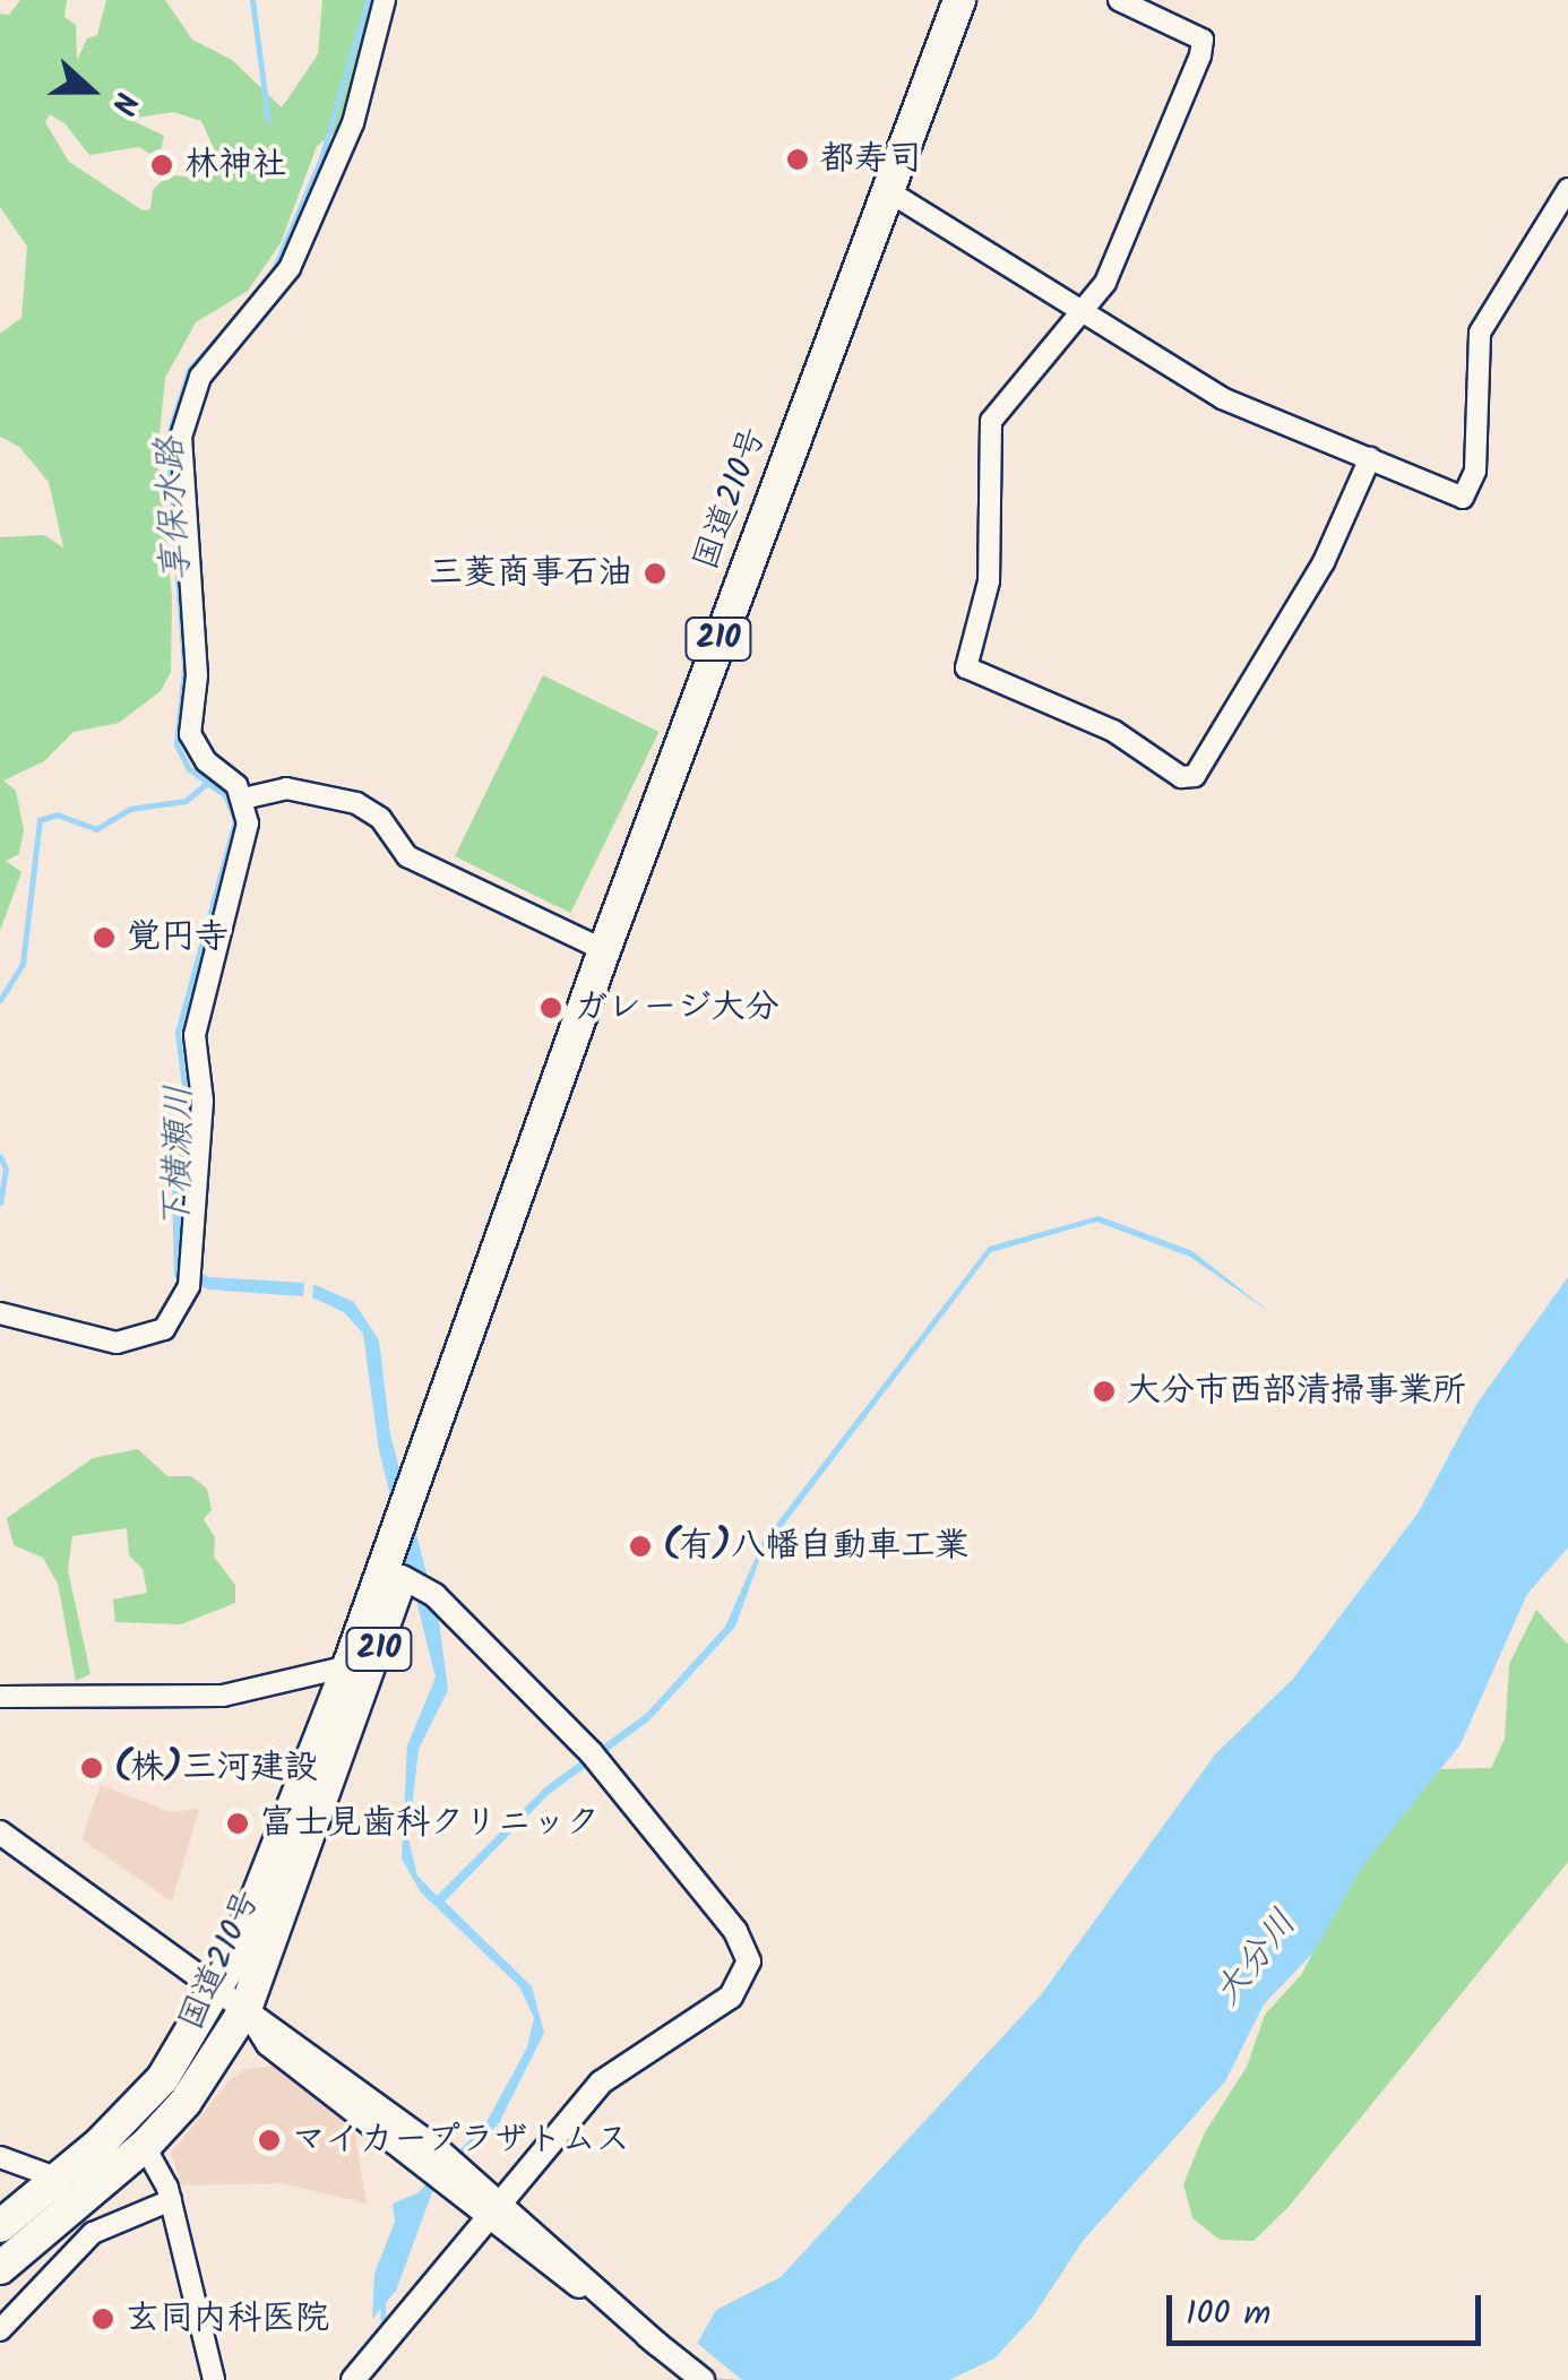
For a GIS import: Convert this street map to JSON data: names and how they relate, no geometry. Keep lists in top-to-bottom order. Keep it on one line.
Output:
{"streets":{"highway":["国道210号","210"]},"water":["享保水路","下横瀬川","大分川"],"places":["都寿司","林神社","三菱商事石油","覚円寺","ガレージ大分","大分市西部清掃事業所","(有)八幡自動車工業","(株)三河建設","富士見歯科クリニック","マイカープラザトムス","玄同内科医院"],"scale_bar":"100 m","north":"right"}
